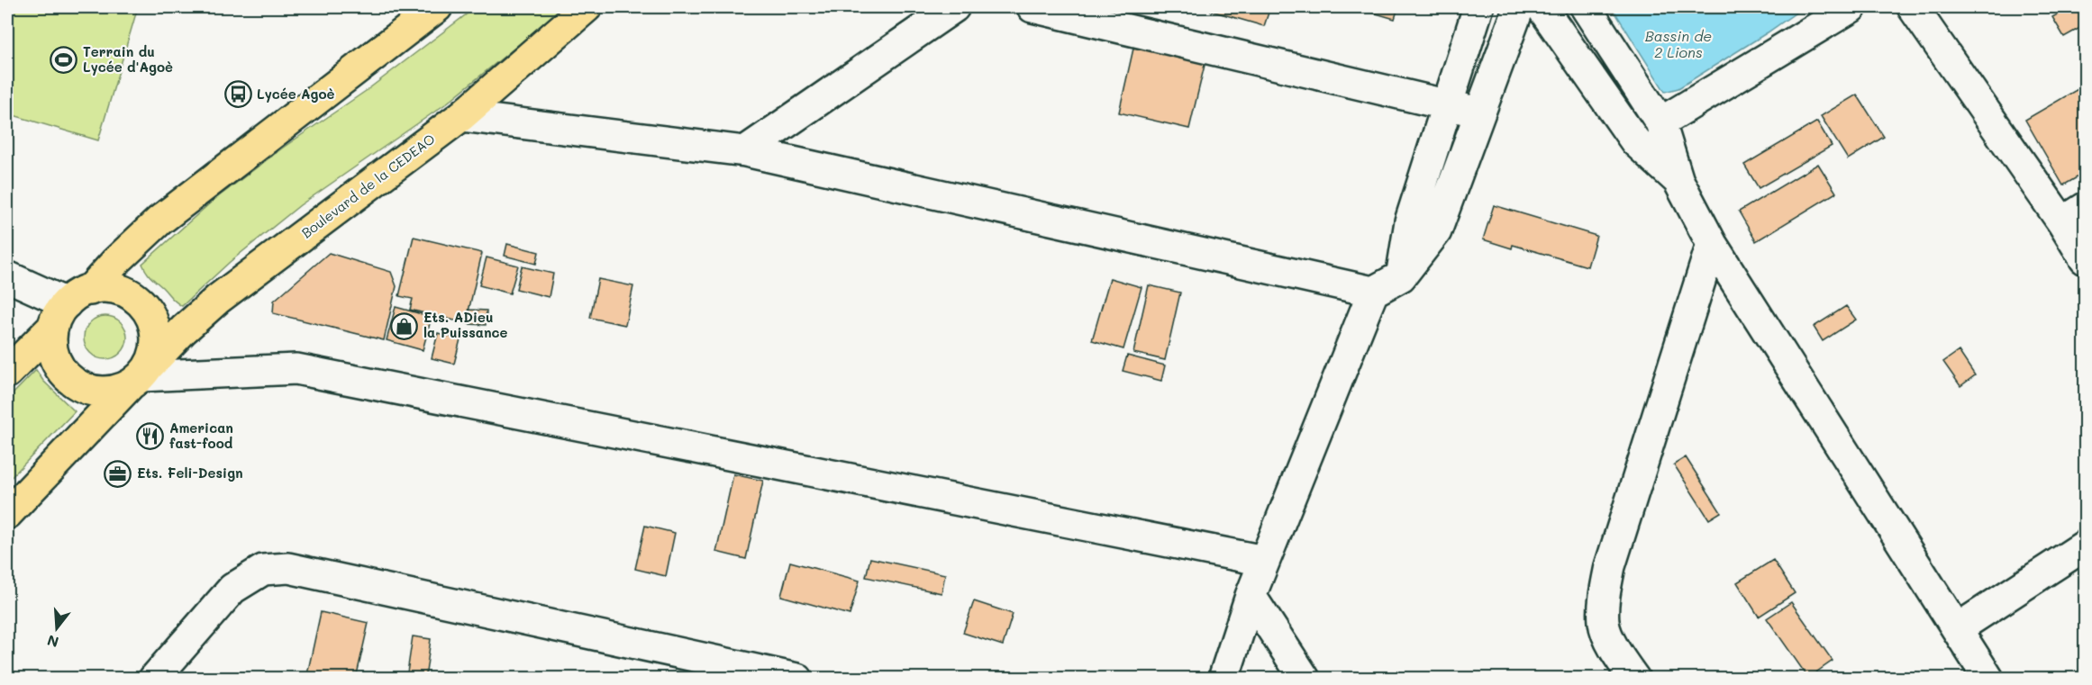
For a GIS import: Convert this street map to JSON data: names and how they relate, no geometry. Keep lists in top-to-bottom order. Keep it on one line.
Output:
{"streets":{"main road":["Boulevard de la CEDEAO"]},"water":["Bassin de 2 Lions"],"places":{"sports":["Terrain du Lycée d'Agoè"],"bus stop":["Lycée Agoè"],"shop":["Ets. ADieu la Puissance"],"restaurant":["American fast-food"],"office":["Ets. Feli-Design"]},"north":"bottom"}
